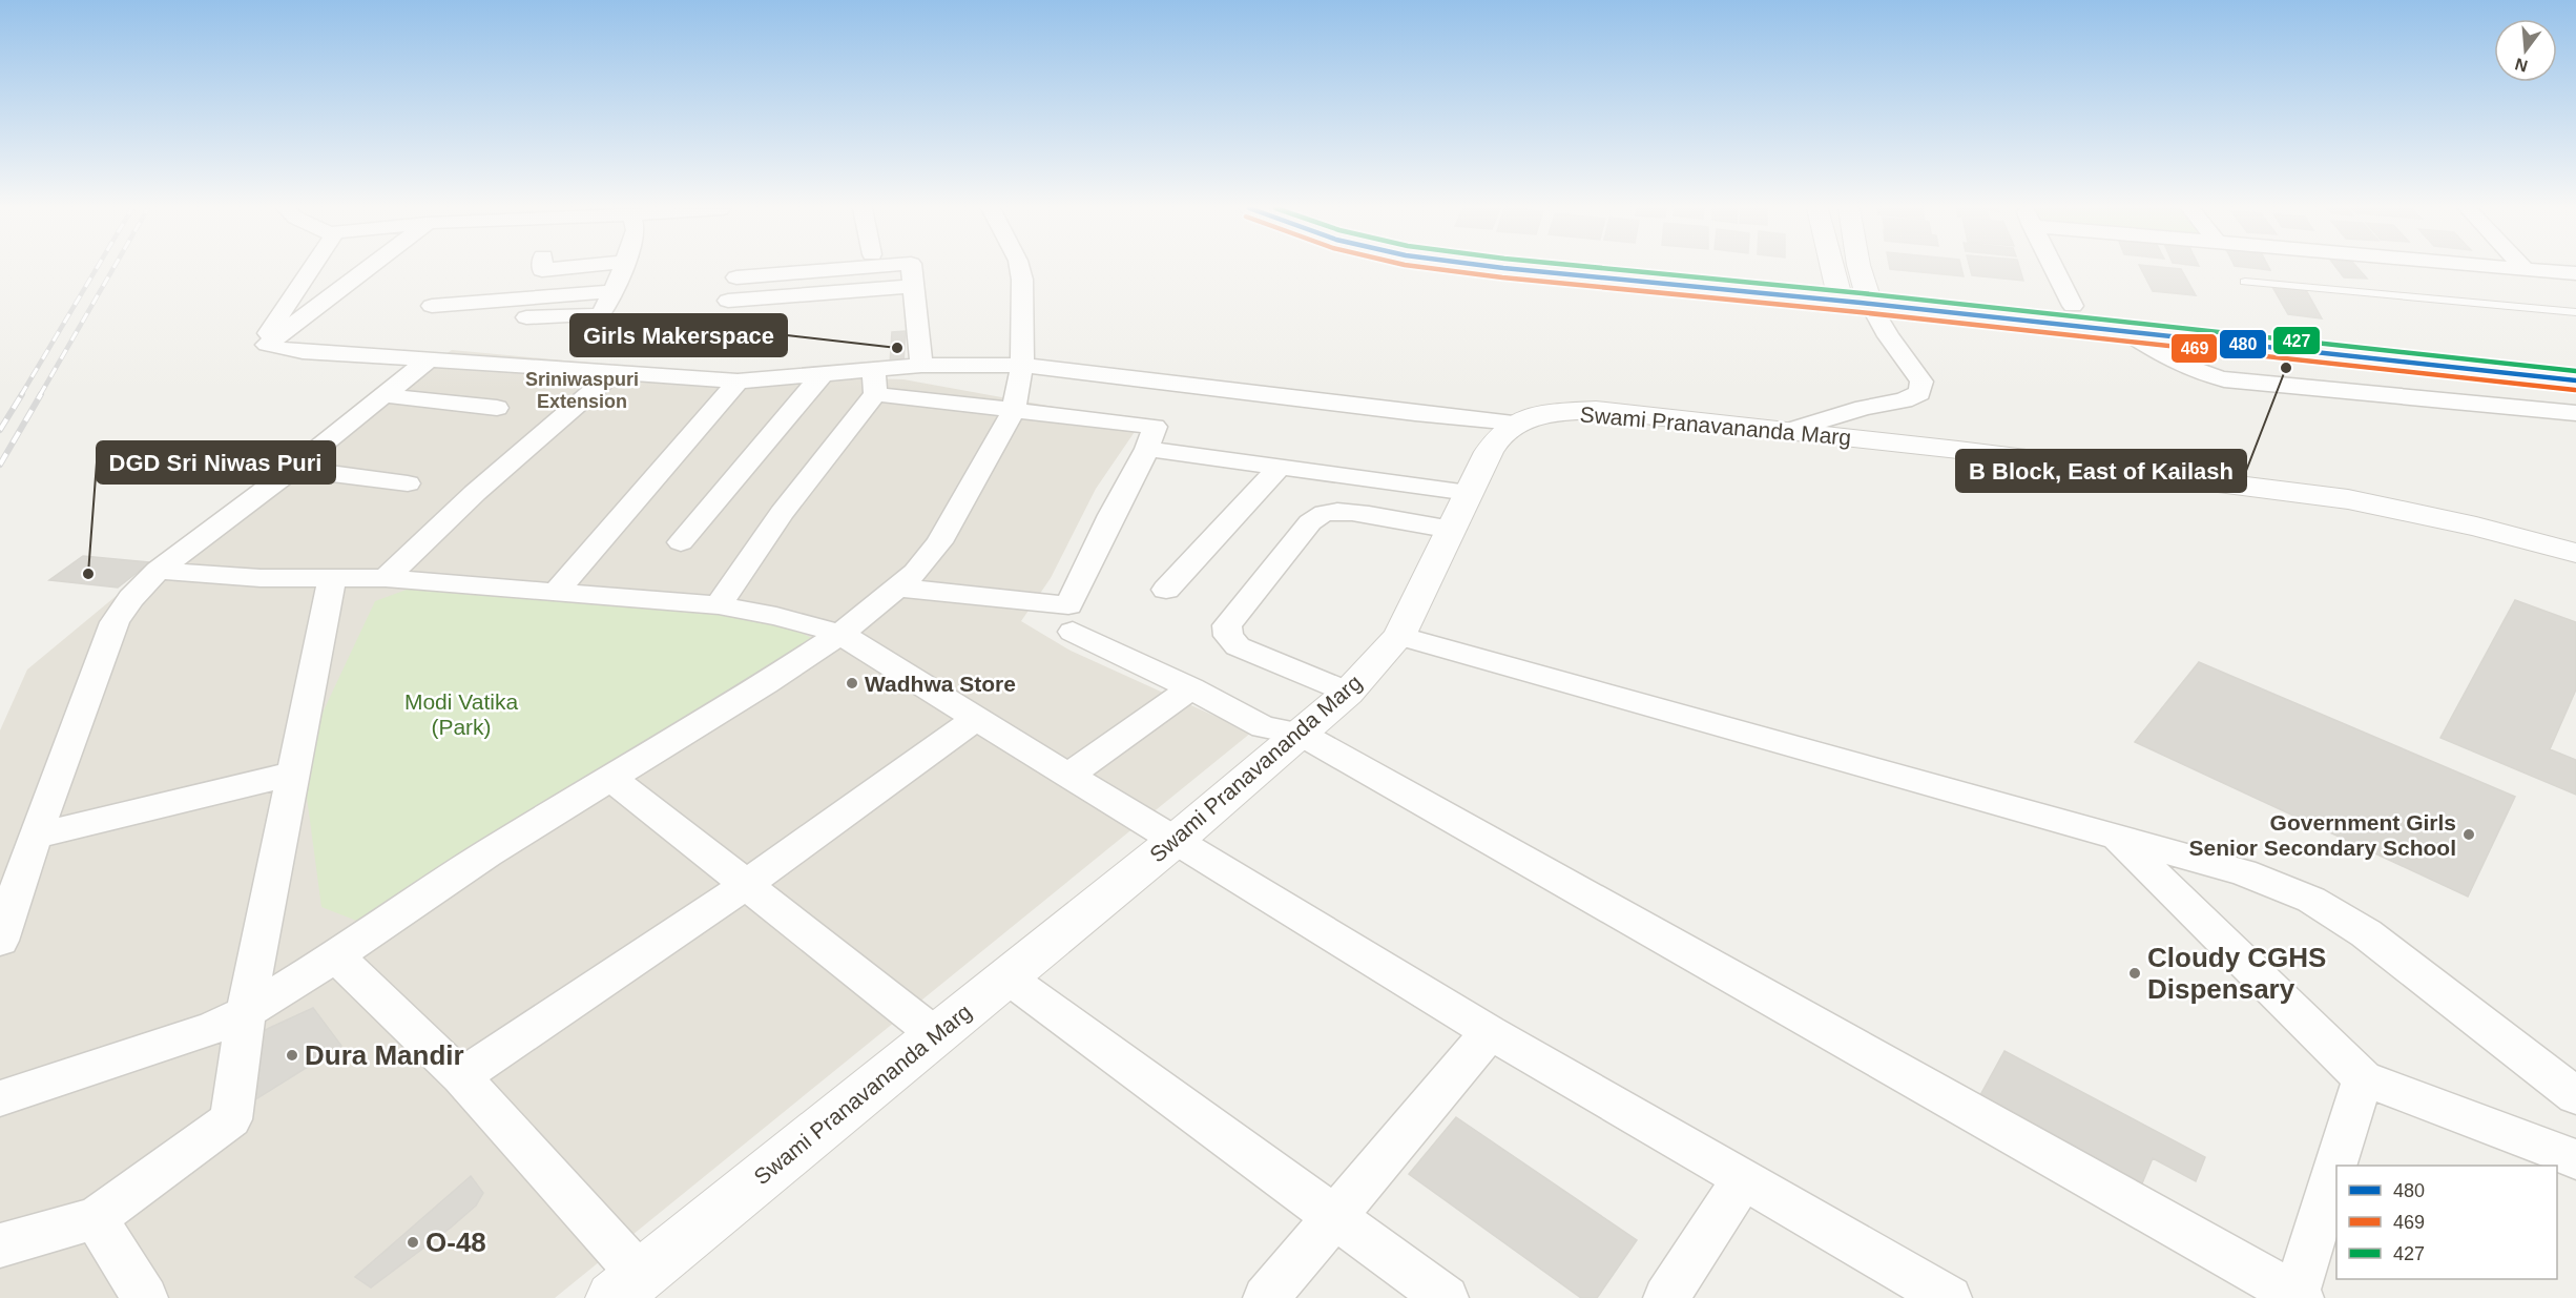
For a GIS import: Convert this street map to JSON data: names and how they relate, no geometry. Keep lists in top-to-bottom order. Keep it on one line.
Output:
{"streets":{"street":["Swami Pranavananda Marg"]},"districts":["Sriniwaspuri Extension"],"parks":["Modi Vatika (Park)"],"places":["Girls Makerspace","B Block, East of Kailash","DGD Sri Niwas Puri","Wadhwa Store","Government Girls Senior Secondary School","Cloudy CGHS Dispensary","Dura Mandir","O-48"],"lines":["transit line 480","transit line 469","transit line 427"],"legend":["480","469","427"],"north":"bottom"}
